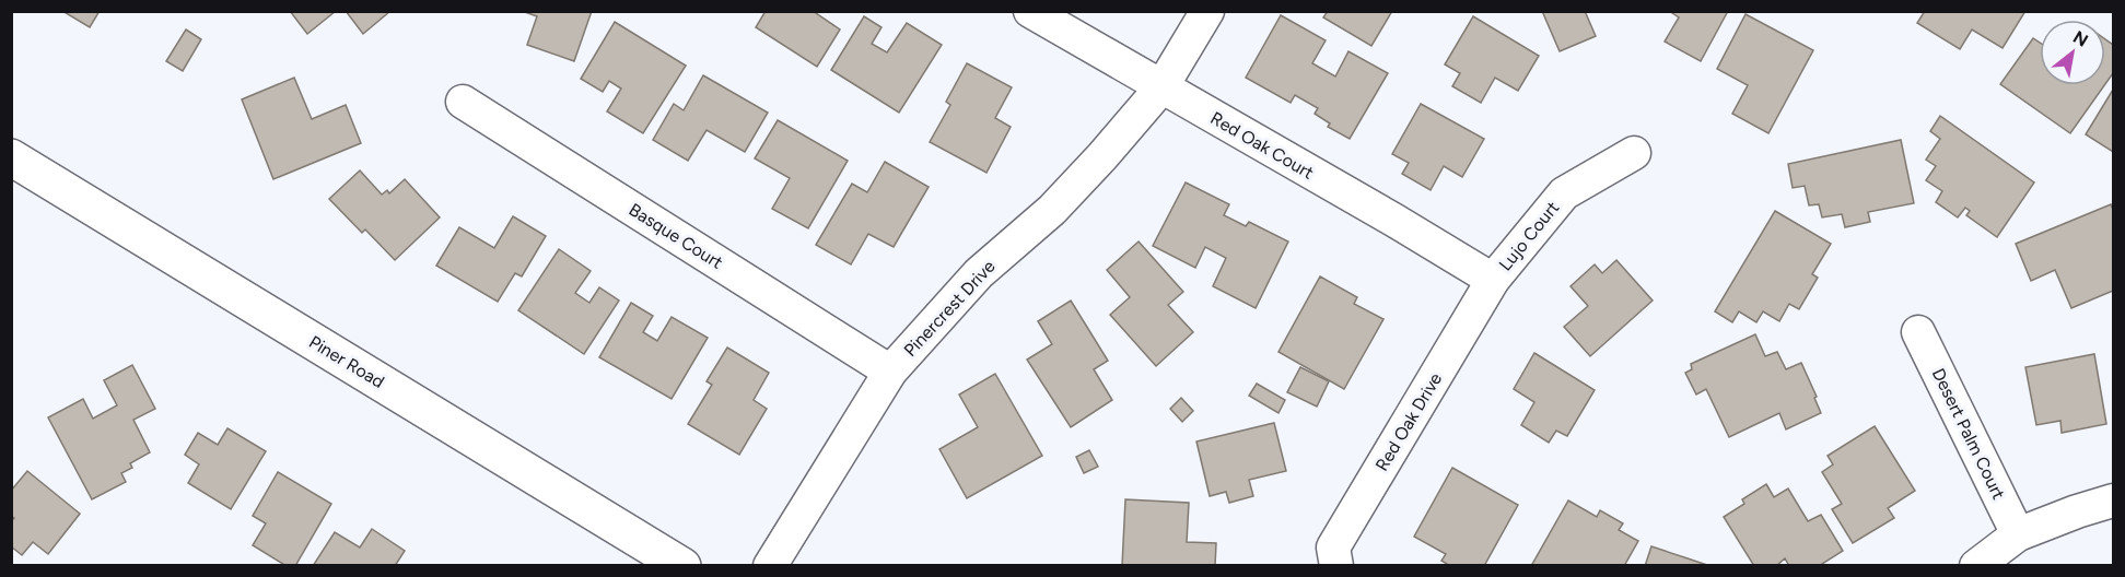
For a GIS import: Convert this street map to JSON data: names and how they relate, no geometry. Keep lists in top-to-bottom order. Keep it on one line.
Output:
{"streets":{"main road":["Piner Road"],"street":["Red Oak Court","Basque Court","Lujo Court","Pinercrest Drive","Red Oak Drive","Desert Palm Court"]},"crossings":[["Red Oak Court","Lujo Court"],["Red Oak Court","Pinercrest Drive"],["Red Oak Court","Red Oak Drive"],["Basque Court","Pinercrest Drive"],["Lujo Court","Red Oak Drive"]],"north":"top right"}
